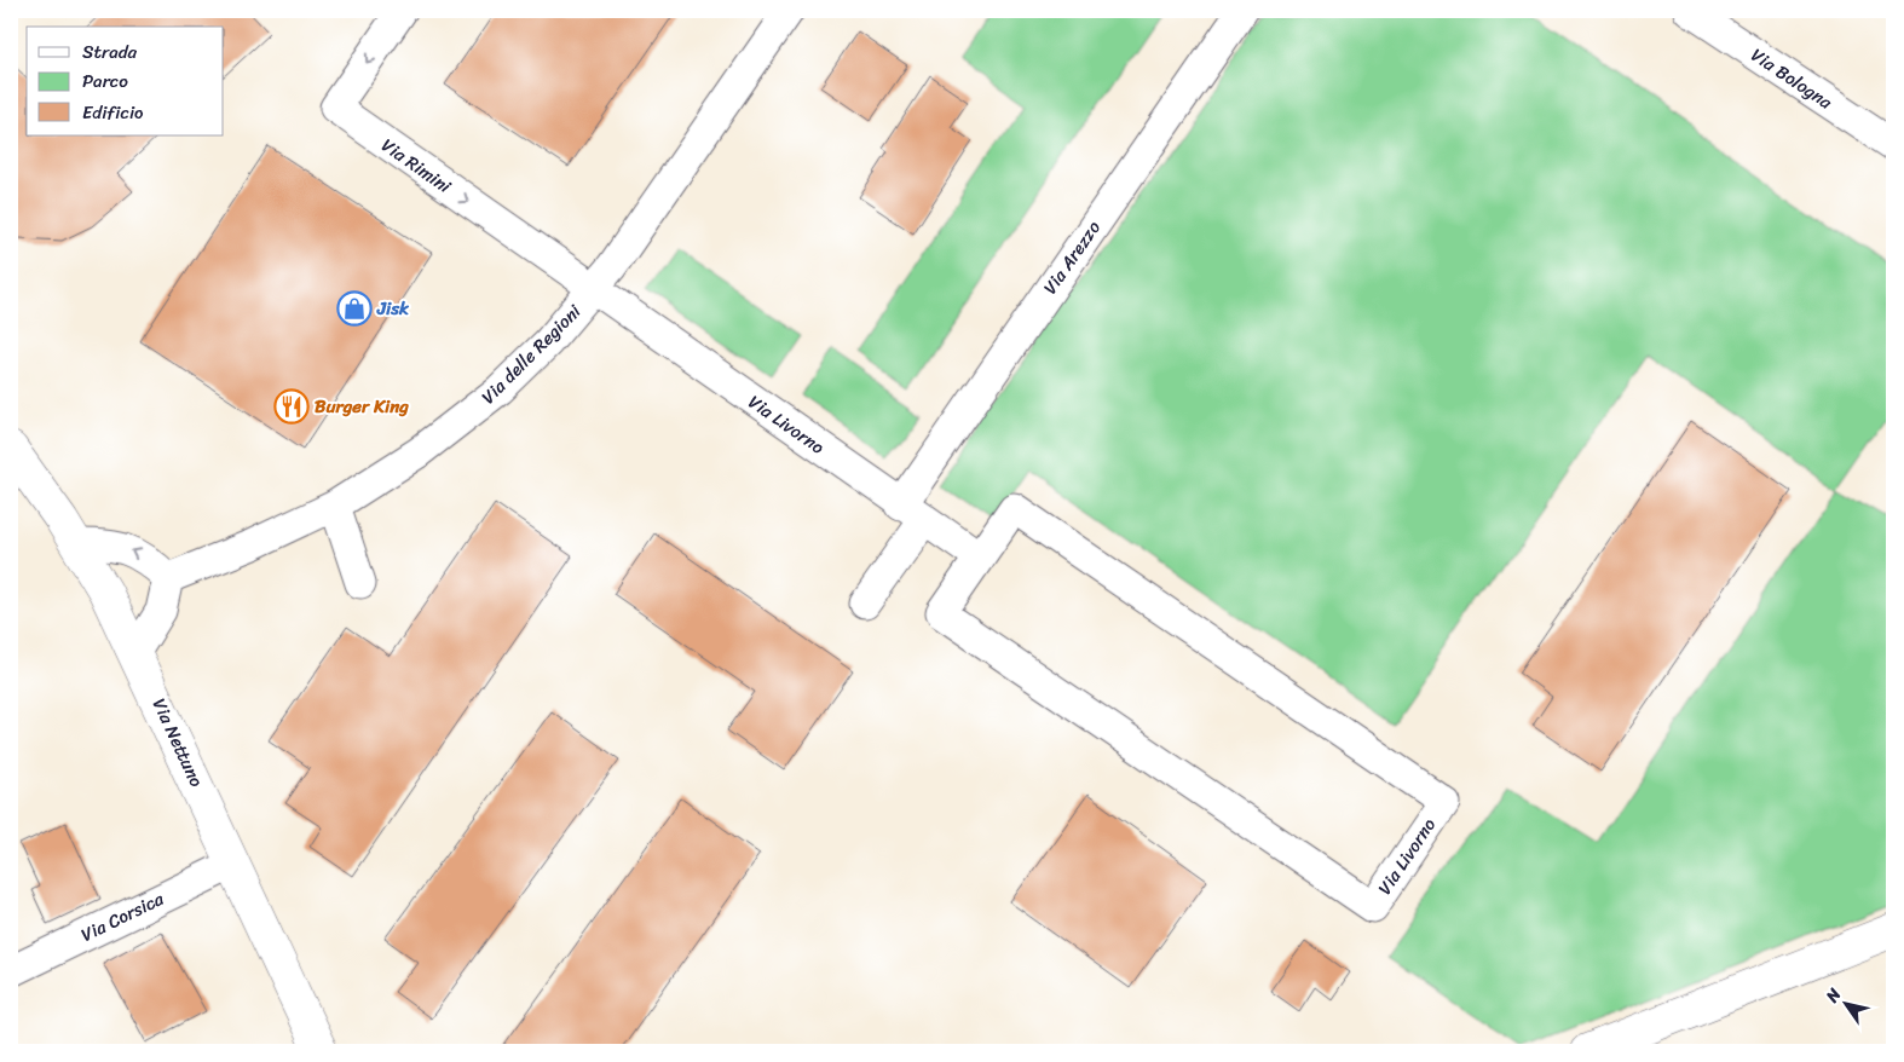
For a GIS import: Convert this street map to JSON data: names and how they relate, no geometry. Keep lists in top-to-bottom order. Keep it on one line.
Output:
{"streets":{"main road":["Via Nettuno"],"street":["Via Bologna","Via Rimini","Via Arezzo","Via delle Regioni","Via Livorno","Via Corsica"]},"crossings":[["Via Rimini","Via delle Regioni"],["Via Rimini","Via Livorno"],["Via Arezzo","Via Livorno"],["Via delle Regioni","Via Livorno"],["Via Nettuno","Via Corsica"]],"places":{"shop":["Jisk"],"restaurant":["Burger King"]},"legend":["Strada","Parco","Edificio"],"north":"top left"}
